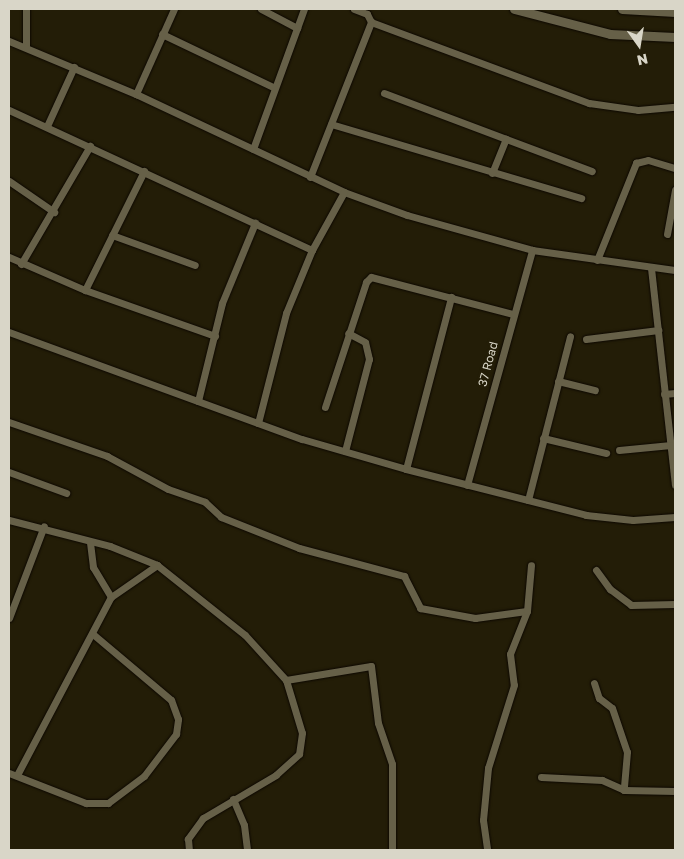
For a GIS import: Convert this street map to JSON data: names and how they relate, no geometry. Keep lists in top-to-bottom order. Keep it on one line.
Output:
{"streets":{"street":["37 Road"]},"north":"bottom"}
